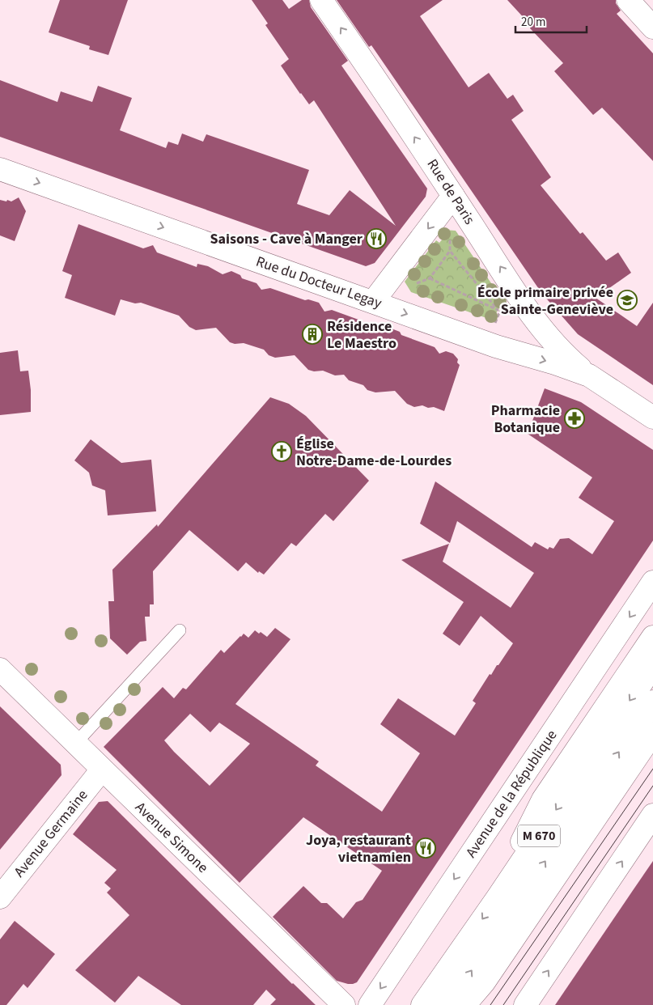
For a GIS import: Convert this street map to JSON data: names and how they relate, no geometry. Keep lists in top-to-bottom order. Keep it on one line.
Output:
{"streets":{"street":["Rue de Paris","Rue du Docteur Legay","Avenue de la République","Avenue Germaine","M 670","Avenue Simone"]},"crossings":[["Rue de Paris","Rue du Docteur Legay"],["Avenue Germaine","Avenue Simone"]],"one_way":["Rue de Paris","Rue du Docteur Legay"],"places":{"restaurant":["Saisons - Cave à Manger","Joya, restaurant vietnamien"],"school or university":["École primaire privée Sainte-Geneviève"],"building":["Résidence Le Maestro"],"pharmacy":["Pharmacie Botanique"],"church":["Église Notre-Dame-de-Lourdes"]},"scale_bar":"20 m"}
